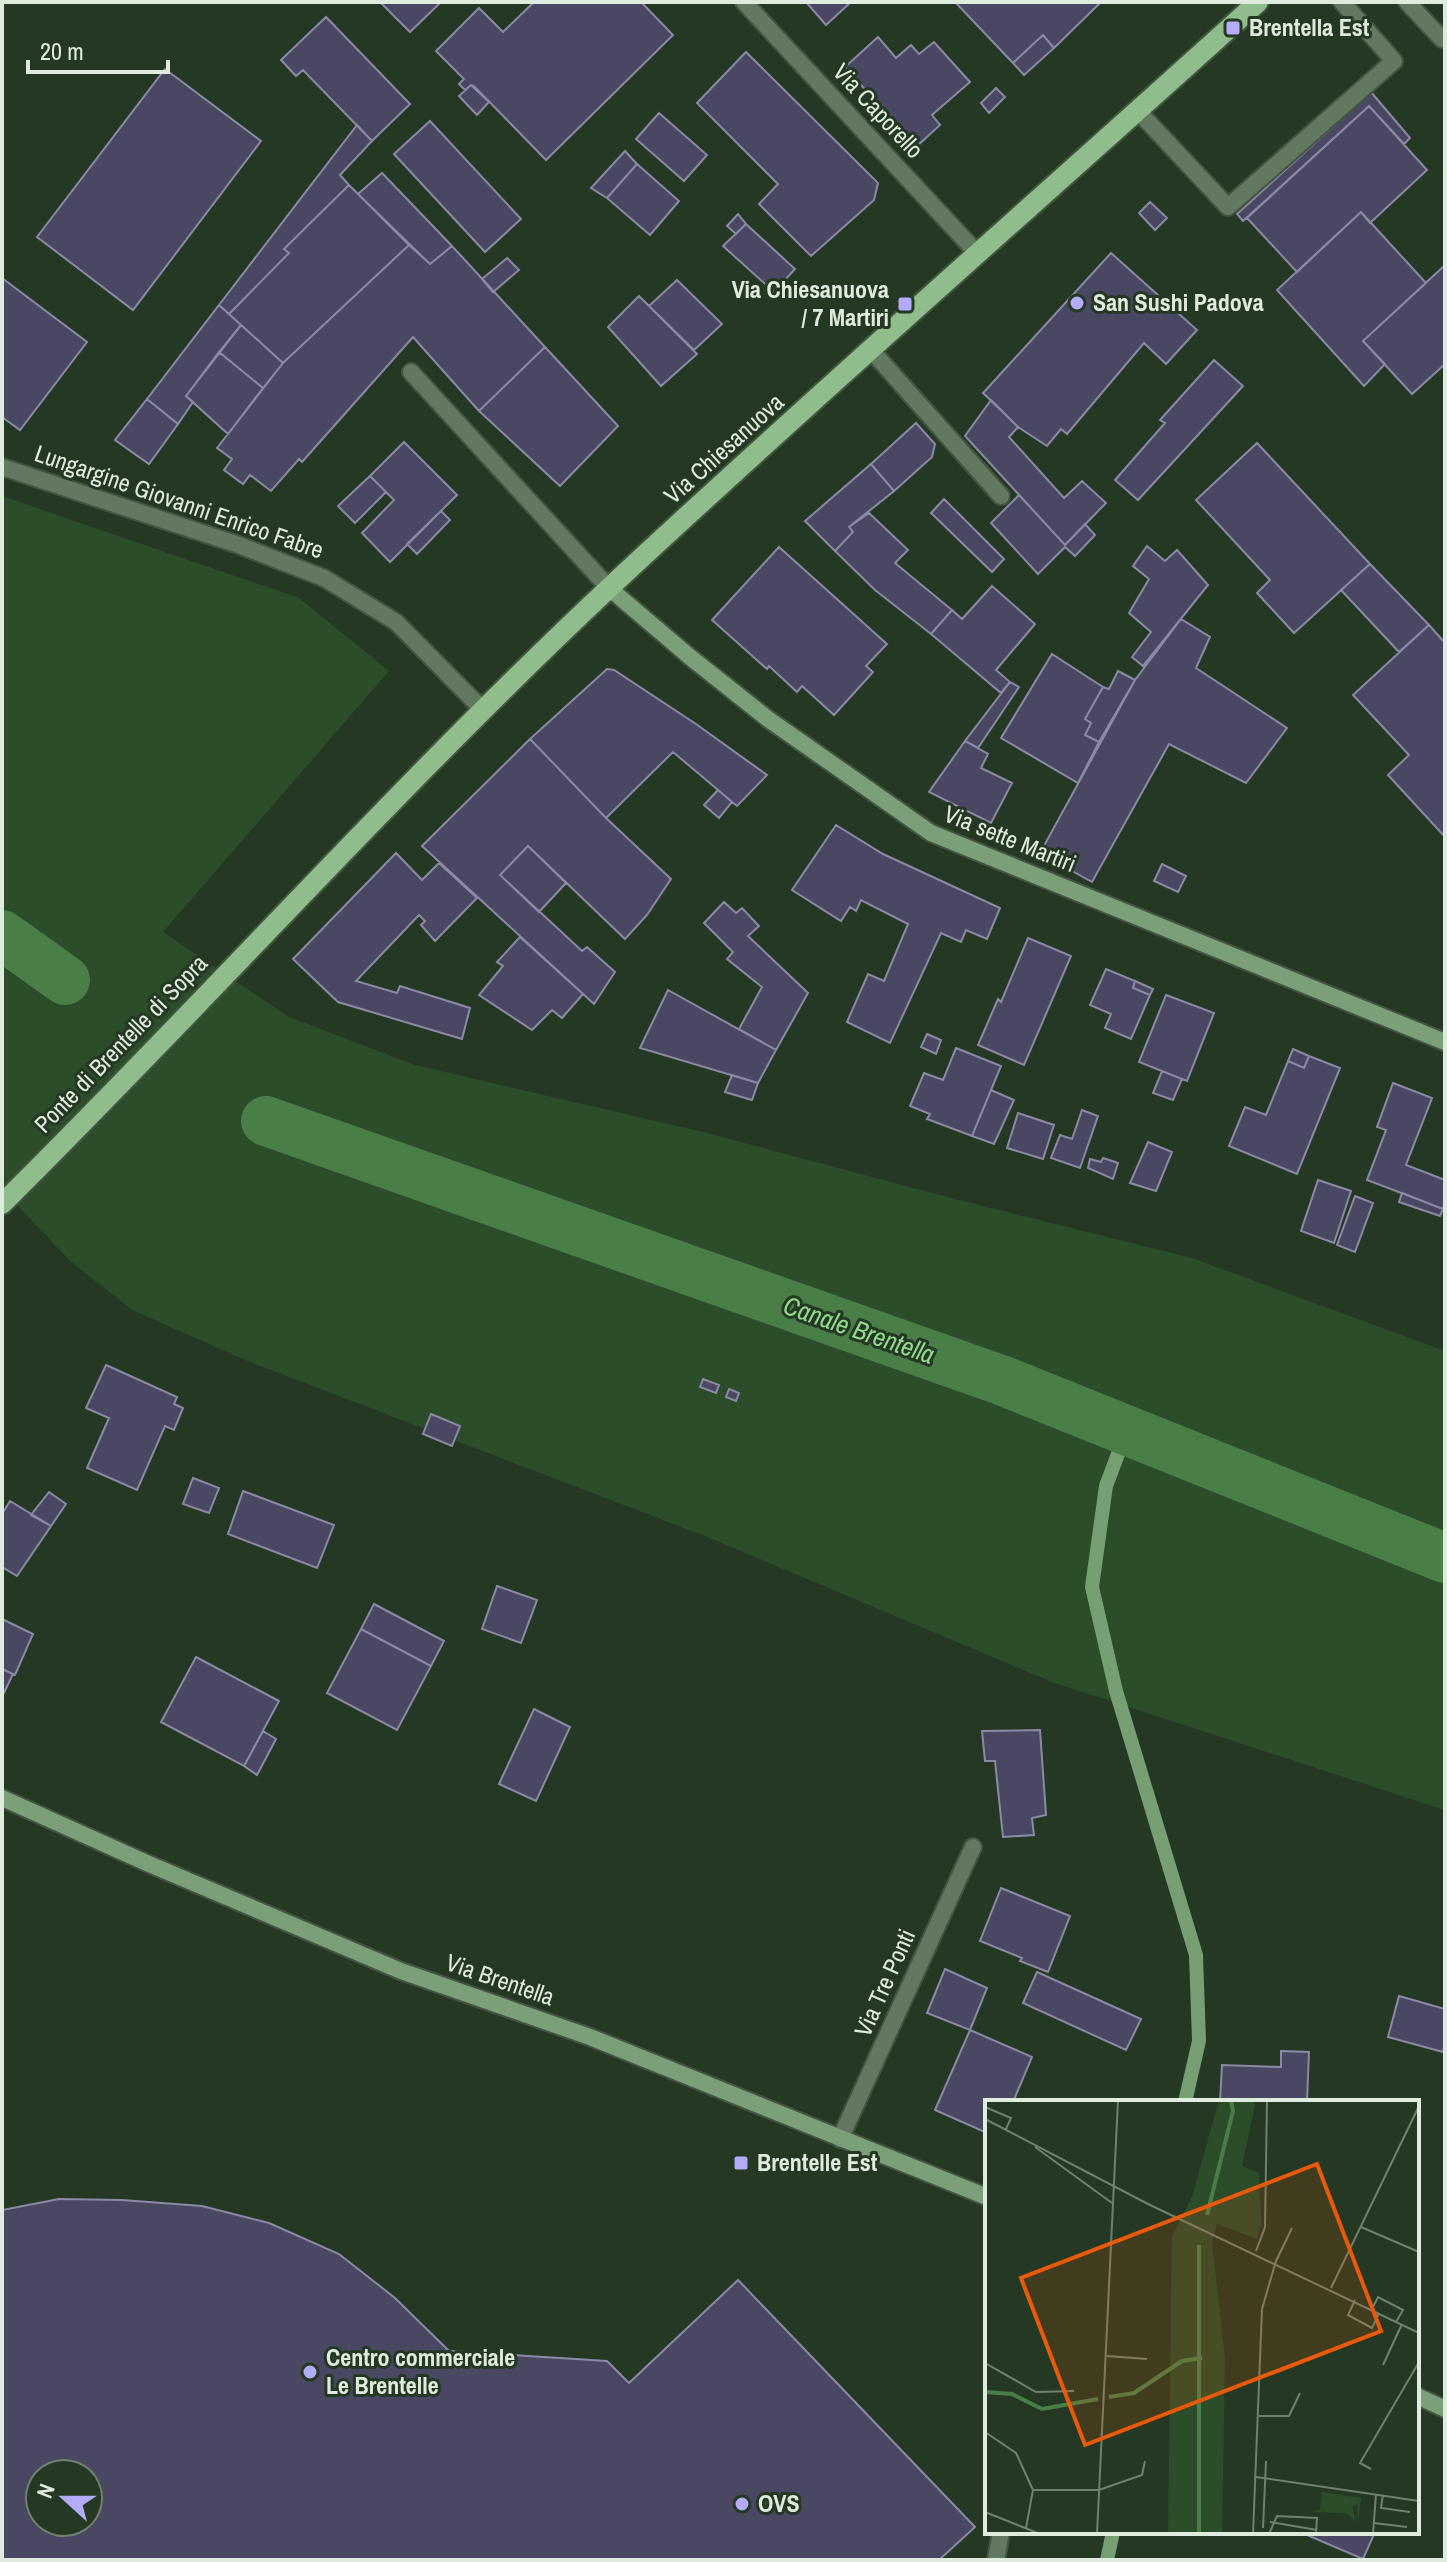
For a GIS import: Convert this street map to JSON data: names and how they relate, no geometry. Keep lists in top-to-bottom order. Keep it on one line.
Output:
{"streets":{"main road":["Via Chiesanuova","Via sette Martiri","Ponte di Brentelle di Sopra","Via Brentella"],"street":["Via Caporello","Lungargine Giovanni Enrico Fabre","Via Tre Ponti"]},"crossings":[["Via Caporello","Via Chiesanuova"],["Via Chiesanuova","Lungargine Giovanni Enrico Fabre"],["Via Chiesanuova","Via sette Martiri"],["Via Chiesanuova","Ponte di Brentelle di Sopra"],["Via Brentella","Via Tre Ponti"]],"water":["Canale Brentella"],"places":{"transit":["Brentella Est","Via Chiesanuova / 7 Martiri","Brentelle Est"],"other":["San Sushi Padova","Centro commerciale Le Brentelle","OVS"]},"scale_bar":"20 m","north":"left"}
